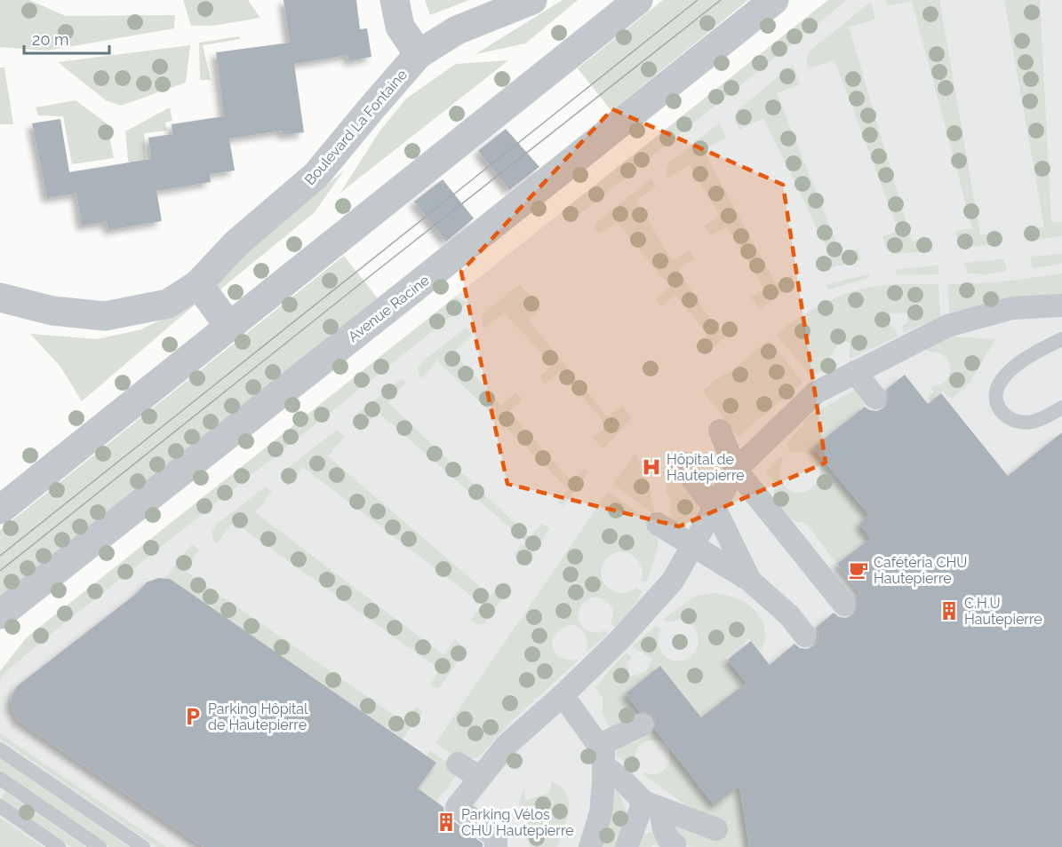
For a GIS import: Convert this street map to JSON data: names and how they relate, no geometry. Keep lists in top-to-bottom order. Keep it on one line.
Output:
{"streets":{"street":["Boulevard La Fontaine","Avenue Racine"]},"places":{"hospital":["Hôpital de Hautepierre"],"cafe":["Cafétéria CHU Hautepierre"],"building":["C.H.U Hautepierre","Parking Vélos CHU Hautepierre"],"parking":["Parking Hôpital de Hautepierre"]},"scale_bar":"20 m"}
